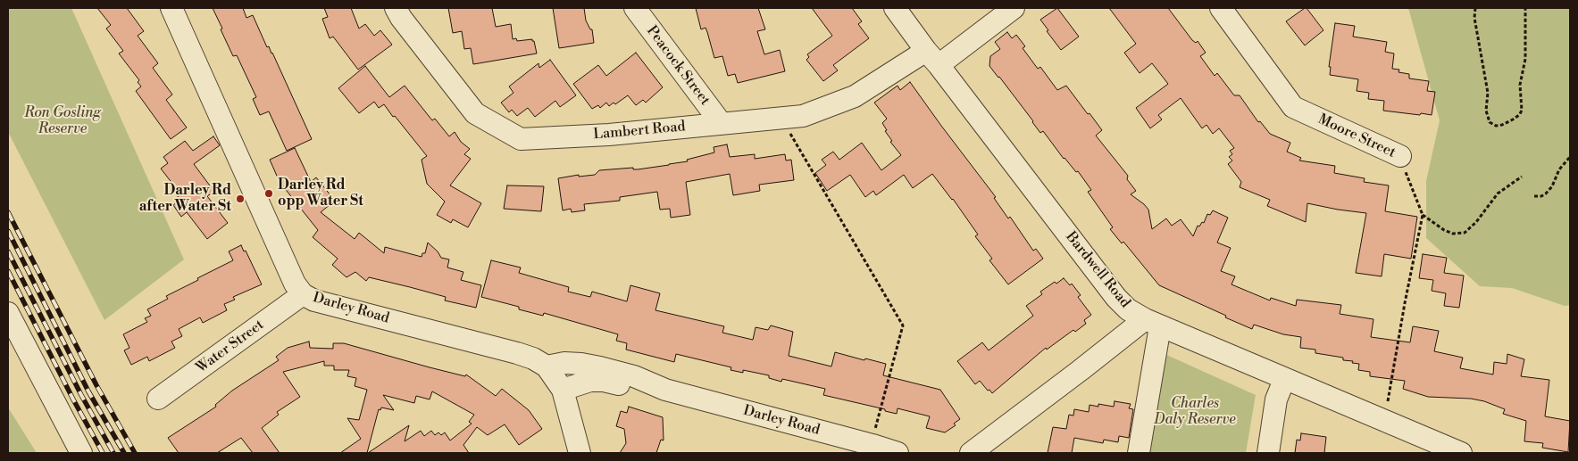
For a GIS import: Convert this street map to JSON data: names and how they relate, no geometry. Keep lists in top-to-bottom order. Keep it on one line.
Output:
{"streets":{"street":["Peacock Street","Lambert Road","Moore Street","Bardwell Road","Darley Road","Water Street"]},"crossings":[["Peacock Street","Lambert Road"],["Lambert Road","Bardwell Road"],["Darley Road","Water Street"]],"parks":["Ron Gosling Reserve","Charles Daly Reserve"],"places":["Darley Rd opp Water St","Darley Rd after Water St"]}
